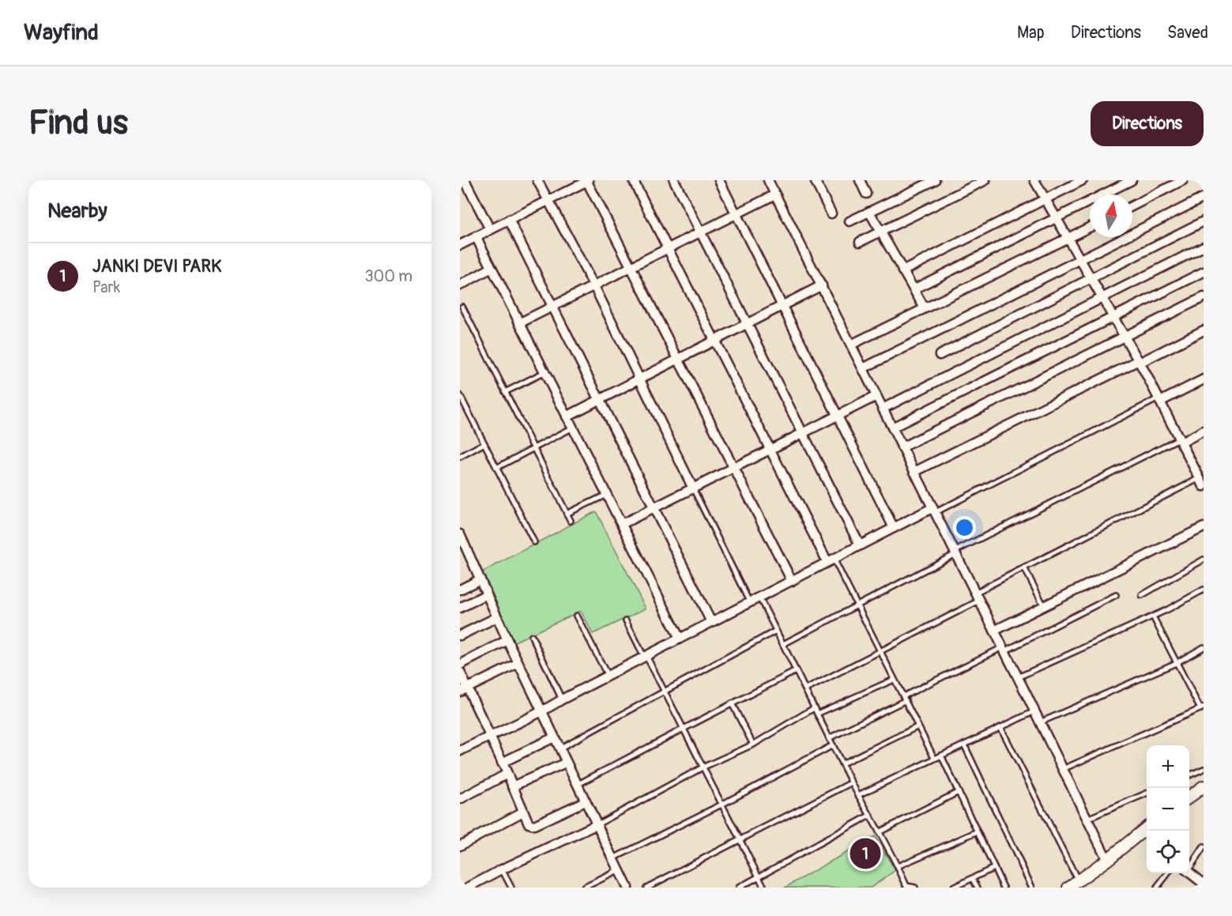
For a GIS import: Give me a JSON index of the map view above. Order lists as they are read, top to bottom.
{
  "north": "top",
  "page": {
    "header": "Wayfind",
    "nav": ["Map", "Directions", "Saved"],
    "buttons": "Directions",
    "title": "Find us",
    "heading": "Nearby",
    "list": [
      {
        "mark": "1",
        "name": "JANKI DEVI PARK",
        "note": "Park",
        "value": "300 m"
      }
    ],
    "map_buttons": ["+", "−"],
    "pins": "1"
  }
}
